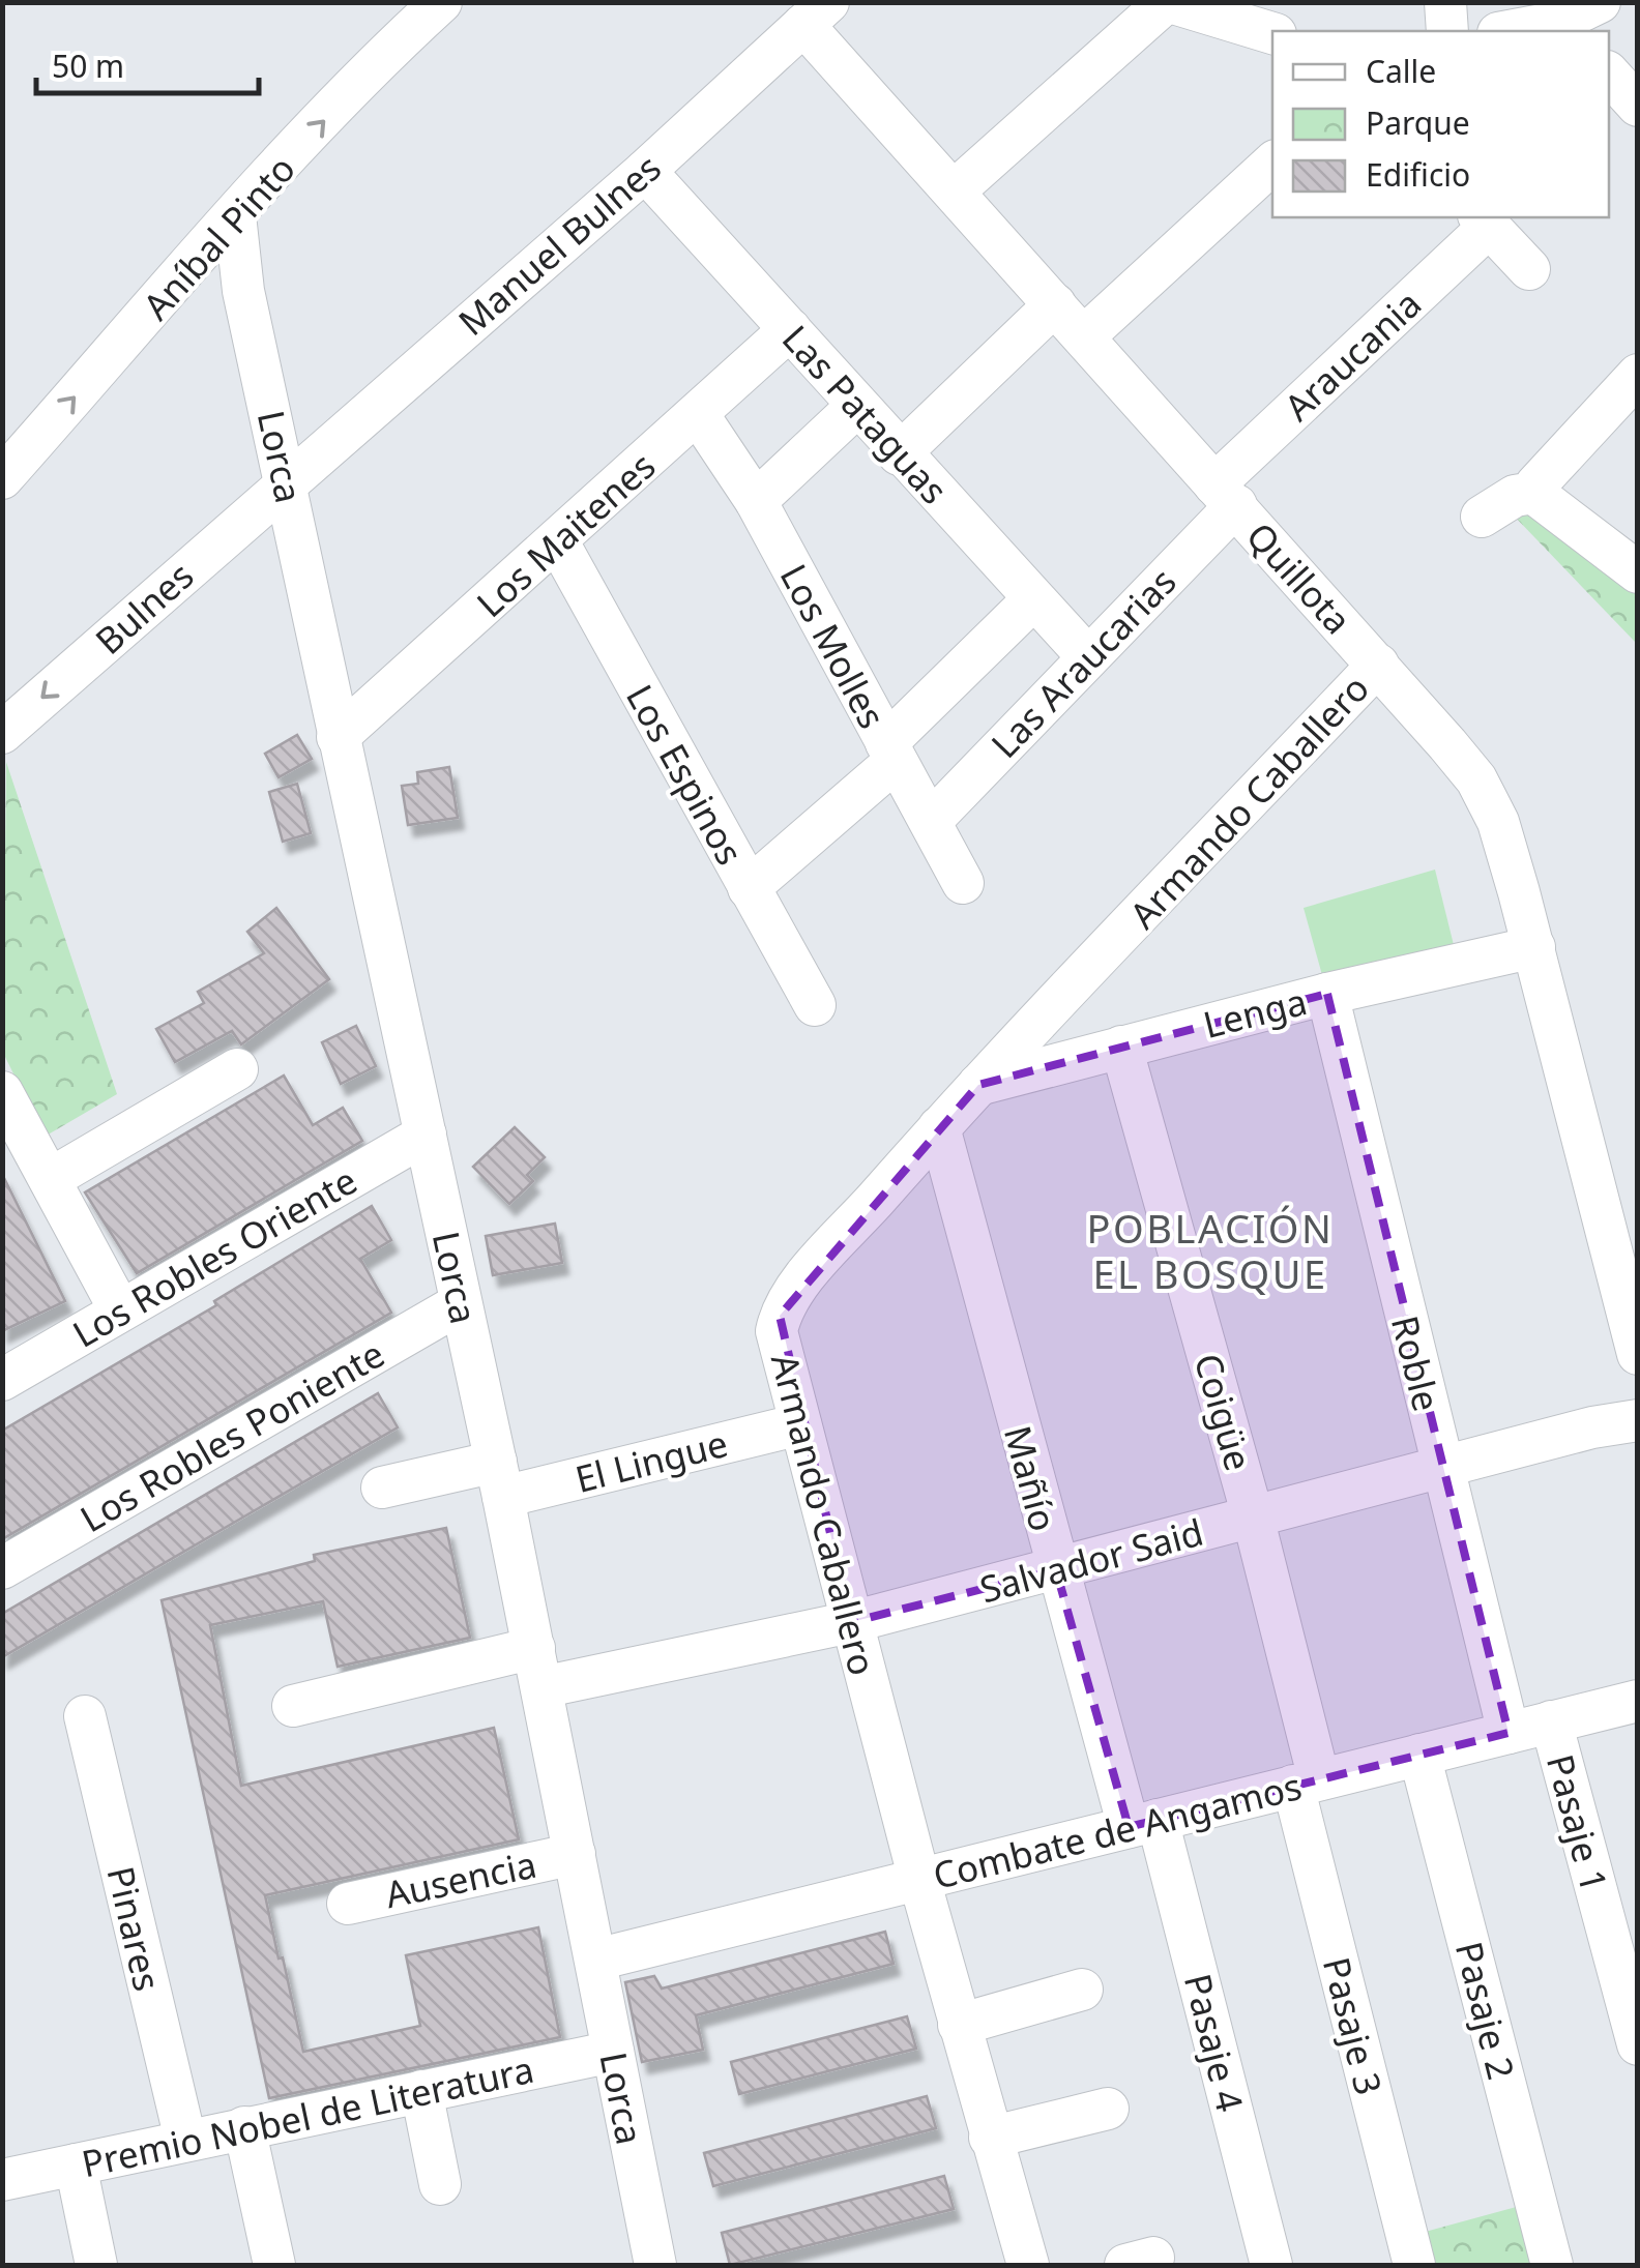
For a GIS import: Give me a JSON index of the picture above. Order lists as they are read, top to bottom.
{
  "streets": {
    "street": [
      "Aníbal Pinto",
      "Manuel Bulnes",
      "Araucania",
      "Las Pataguas",
      "Lorca",
      "Los Maitenes",
      "Quillota",
      "Bulnes",
      "Los Molles",
      "Las Araucarias",
      "Los Espinos",
      "Armando Caballero",
      "Lenga",
      "Los Robles Oriente",
      "Roble",
      "Coigüe",
      "Los Robles Poniente",
      "El Lingue",
      "Mañío",
      "Salvador Said",
      "Pasaje 1",
      "Combate de Angamos",
      "Ausencia",
      "Pinares",
      "Pasaje 2",
      "Pasaje 3",
      "Pasaje 4",
      "Premio Nobel de Literatura"
    ]
  },
  "crossings": [
    ["Aníbal Pinto", "Lorca"],
    ["Manuel Bulnes", "Las Pataguas"],
    ["Manuel Bulnes", "Lorca"],
    ["Manuel Bulnes", "Quillota"],
    ["Manuel Bulnes", "Bulnes"],
    ["Araucania", "Quillota"],
    ["Araucania", "Las Araucarias"],
    ["Las Pataguas", "Los Maitenes"],
    ["Las Pataguas", "Las Araucarias"],
    ["Lorca", "Los Maitenes"],
    ["Lorca", "Bulnes"],
    ["Lorca", "Los Robles Oriente"],
    ["Lorca", "Los Robles Poniente"],
    ["Lorca", "El Lingue"],
    ["Lorca", "Salvador Said"],
    ["Lorca", "Combate de Angamos"],
    ["Lorca", "Ausencia"],
    ["Lorca", "Premio Nobel de Literatura"],
    ["Los Maitenes", "Los Molles"],
    ["Los Maitenes", "Los Espinos"],
    ["Quillota", "Las Araucarias"],
    ["Quillota", "Armando Caballero"],
    ["Quillota", "Lenga"],
    ["Los Molles", "Las Araucarias"],
    ["Armando Caballero", "Lenga"],
    ["Armando Caballero", "El Lingue"],
    ["Armando Caballero", "Mañío"],
    ["Armando Caballero", "Salvador Said"],
    ["Armando Caballero", "Combate de Angamos"],
    ["Lenga", "Roble"],
    ["Lenga", "Coigüe"],
    ["Roble", "Salvador Said"],
    ["Roble", "Combate de Angamos"],
    ["Coigüe", "Salvador Said"],
    ["Coigüe", "Combate de Angamos"],
    ["Coigüe", "Pasaje 3"],
    ["Mañío", "Salvador Said"],
    ["Mañío", "Combate de Angamos"],
    ["Mañío", "Pasaje 4"],
    ["Pasaje 1", "Combate de Angamos"],
    ["Combate de Angamos", "Pasaje 2"],
    ["Combate de Angamos", "Pasaje 3"],
    ["Combate de Angamos", "Pasaje 4"],
    ["Pinares", "Premio Nobel de Literatura"]
  ],
  "one_way": ["Aníbal Pinto", "Bulnes"],
  "districts": ["POBLACIÓN EL BOSQUE"],
  "legend": ["Calle", "Parque", "Edificio"],
  "scale_bar": "50 m"
}
